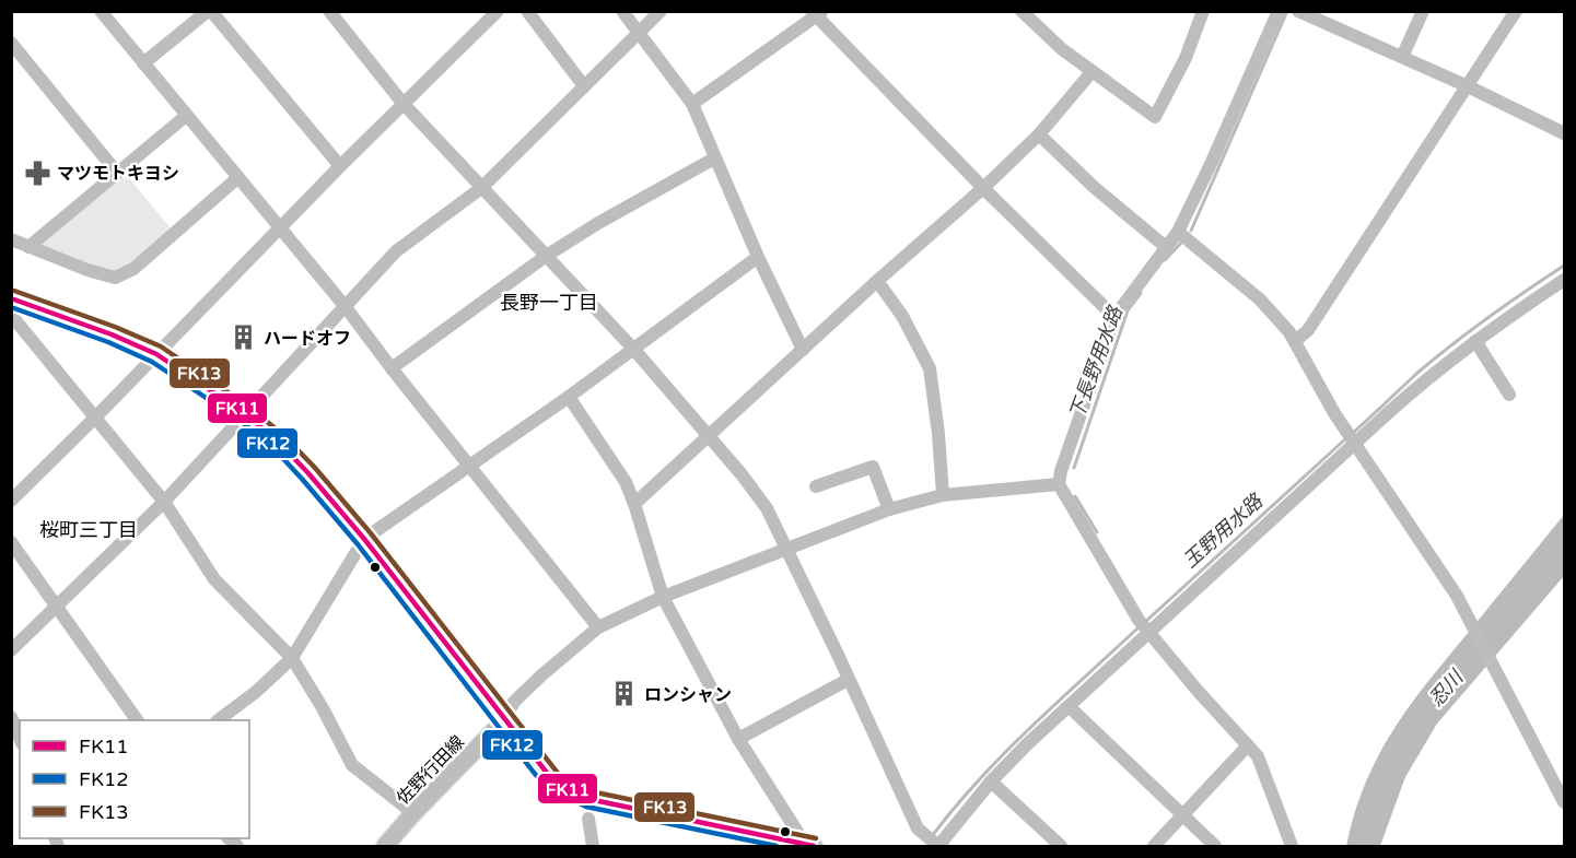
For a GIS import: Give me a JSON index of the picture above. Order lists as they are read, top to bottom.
{
  "streets": {
    "main road": ["佐野行田線"]
  },
  "districts": ["長野一丁目", "桜町三丁目"],
  "water": ["下長野用水路", "玉野用水路", "忍川"],
  "places": {
    "pharmacy": ["マツモトキヨシ"],
    "building": ["ハードオフ", "ロンシャン"]
  },
  "lines": ["transit line FK13", "transit line FK11", "transit line FK12"],
  "legend": ["FK11", "FK12", "FK13"]
}
